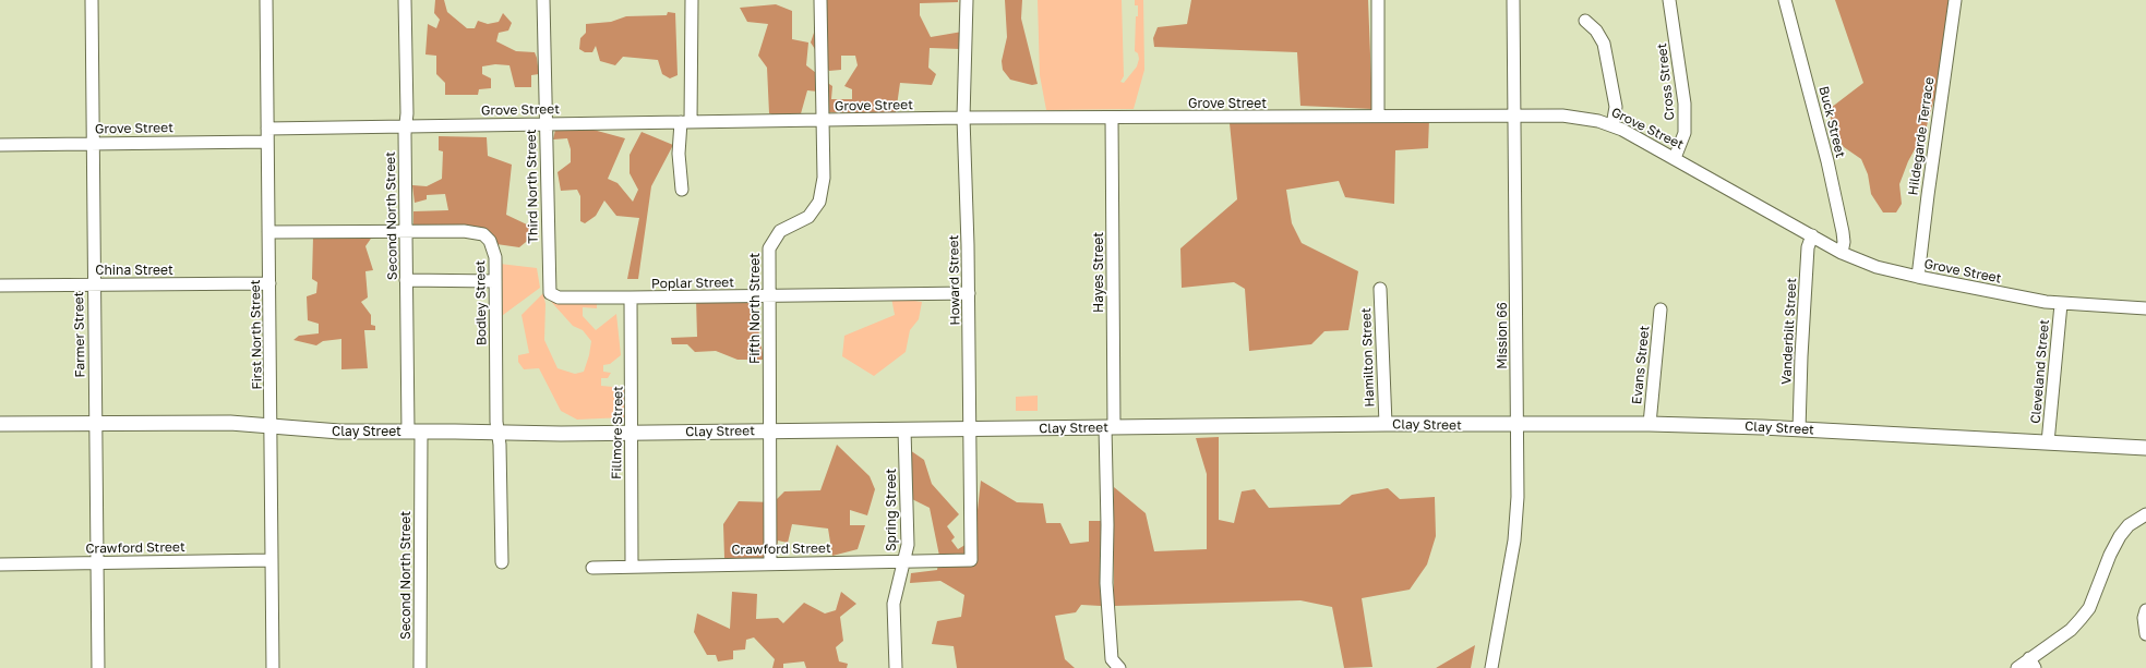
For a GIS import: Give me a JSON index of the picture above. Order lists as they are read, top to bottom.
{
  "streets": {
    "main road": ["Clay Street"],
    "street": [
      "Cross Street",
      "Grove Street",
      "Buck Street",
      "Hildegarde Terrace",
      "Third North Street",
      "Second North Street",
      "China Street",
      "Hayes Street",
      "Howard Street",
      "Poplar Street",
      "Bodley Street",
      "Fifth North Street",
      "Vanderbilt Street",
      "Farmer Street",
      "First North Street",
      "Mission 66",
      "Hamilton Street",
      "Evans Street",
      "Cleveland Street",
      "Fillmore Street",
      "Spring Street",
      "Crawford Street"
    ]
  },
  "crossings": [
    ["Cross Street", "Grove Street"],
    ["Grove Street", "Buck Street"],
    ["Grove Street", "Hildegarde Terrace"],
    ["Grove Street", "Third North Street"],
    ["Grove Street", "Second North Street"],
    ["Grove Street", "Hayes Street"],
    ["Grove Street", "Howard Street"],
    ["Grove Street", "Fifth North Street"],
    ["Grove Street", "Vanderbilt Street"],
    ["Grove Street", "Farmer Street"],
    ["Grove Street", "First North Street"],
    ["Grove Street", "Mission 66"],
    ["Grove Street", "Cleveland Street"],
    ["Third North Street", "Poplar Street"],
    ["Second North Street", "Bodley Street"],
    ["Second North Street", "Clay Street"],
    ["China Street", "Farmer Street"],
    ["China Street", "First North Street"],
    ["Hayes Street", "Clay Street"],
    ["Howard Street", "Poplar Street"],
    ["Howard Street", "Clay Street"],
    ["Howard Street", "Crawford Street"],
    ["Poplar Street", "Fifth North Street"],
    ["Poplar Street", "Fillmore Street"],
    ["Bodley Street", "First North Street"],
    ["Bodley Street", "Clay Street"],
    ["Fifth North Street", "Clay Street"],
    ["Fifth North Street", "Crawford Street"],
    ["Vanderbilt Street", "Clay Street"],
    ["Farmer Street", "Clay Street"],
    ["Farmer Street", "Crawford Street"],
    ["First North Street", "Clay Street"],
    ["First North Street", "Crawford Street"],
    ["Mission 66", "Clay Street"],
    ["Hamilton Street", "Clay Street"],
    ["Evans Street", "Clay Street"],
    ["Cleveland Street", "Clay Street"],
    ["Clay Street", "Fillmore Street"],
    ["Clay Street", "Spring Street"],
    ["Fillmore Street", "Crawford Street"],
    ["Spring Street", "Crawford Street"]
  ]
}
